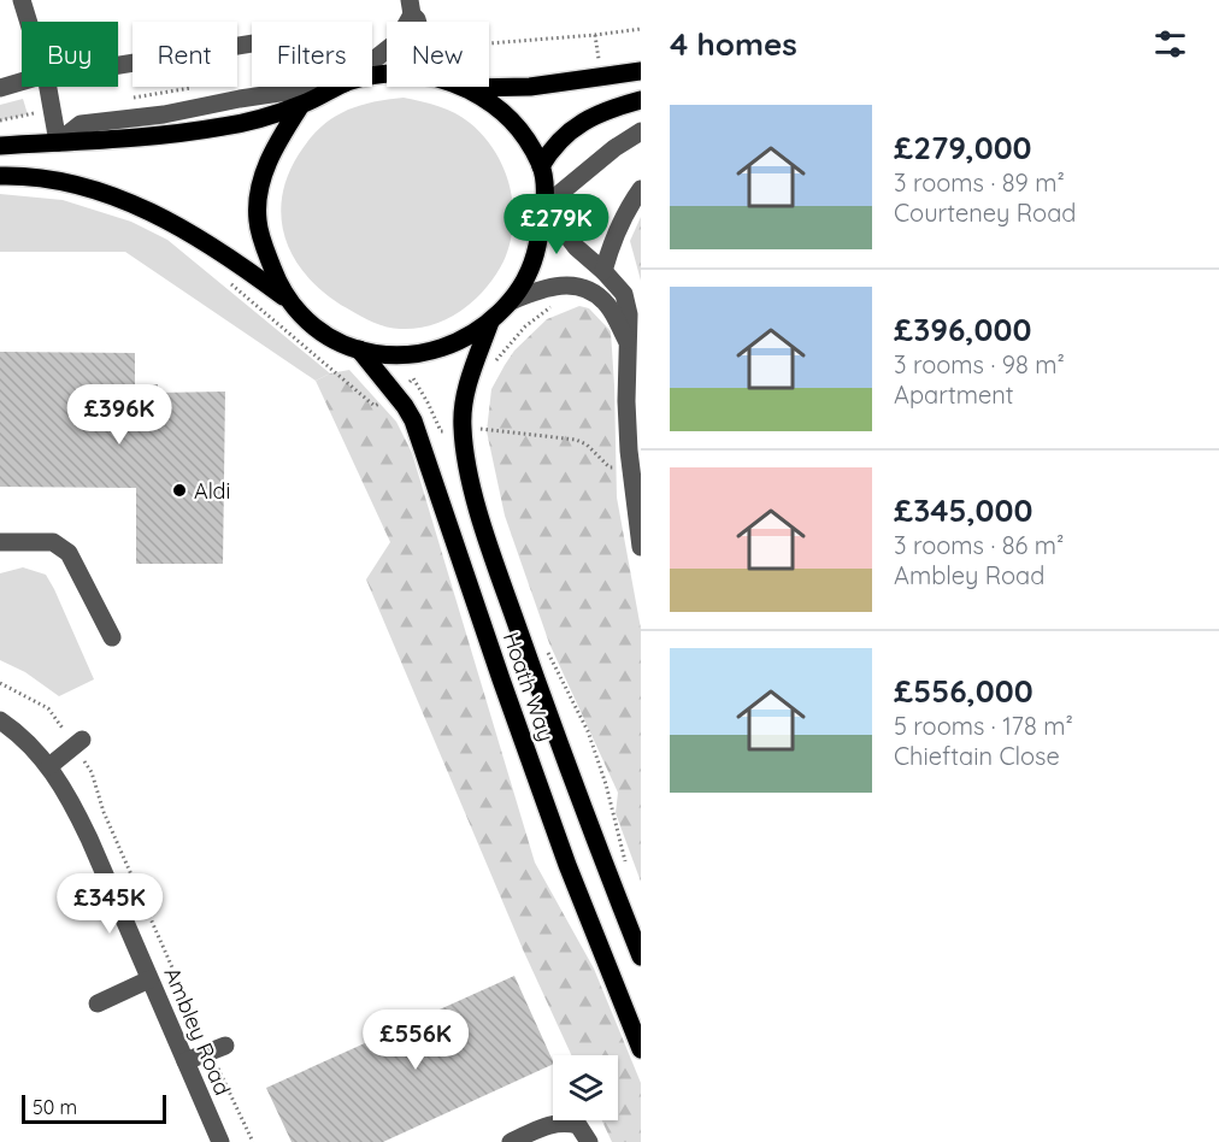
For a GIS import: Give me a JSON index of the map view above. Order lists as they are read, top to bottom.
{
  "streets": {
    "main road": ["Hoath Way"],
    "street": ["Ambley Road"]
  },
  "places": ["Aldi"],
  "scale_bar": "50 m",
  "page": {
    "heading": "4 homes",
    "chip": [
      "Buy",
      "Rent",
      "Filters",
      "New"
    ],
    "list": [
      {
        "name": "£279,000",
        "note": "3 rooms · 89 m² · Courteney Road"
      },
      {
        "name": "£396,000",
        "note": "3 rooms · 98 m² · Apartment"
      },
      {
        "name": "£345,000",
        "note": "3 rooms · 86 m² · Ambley Road"
      },
      {
        "name": "£556,000",
        "note": "5 rooms · 178 m² · Chieftain Close"
      }
    ],
    "price": [
      "£279K",
      "£396K",
      "£345K",
      "£556K"
    ],
    "scale": "50 m"
  }
}
